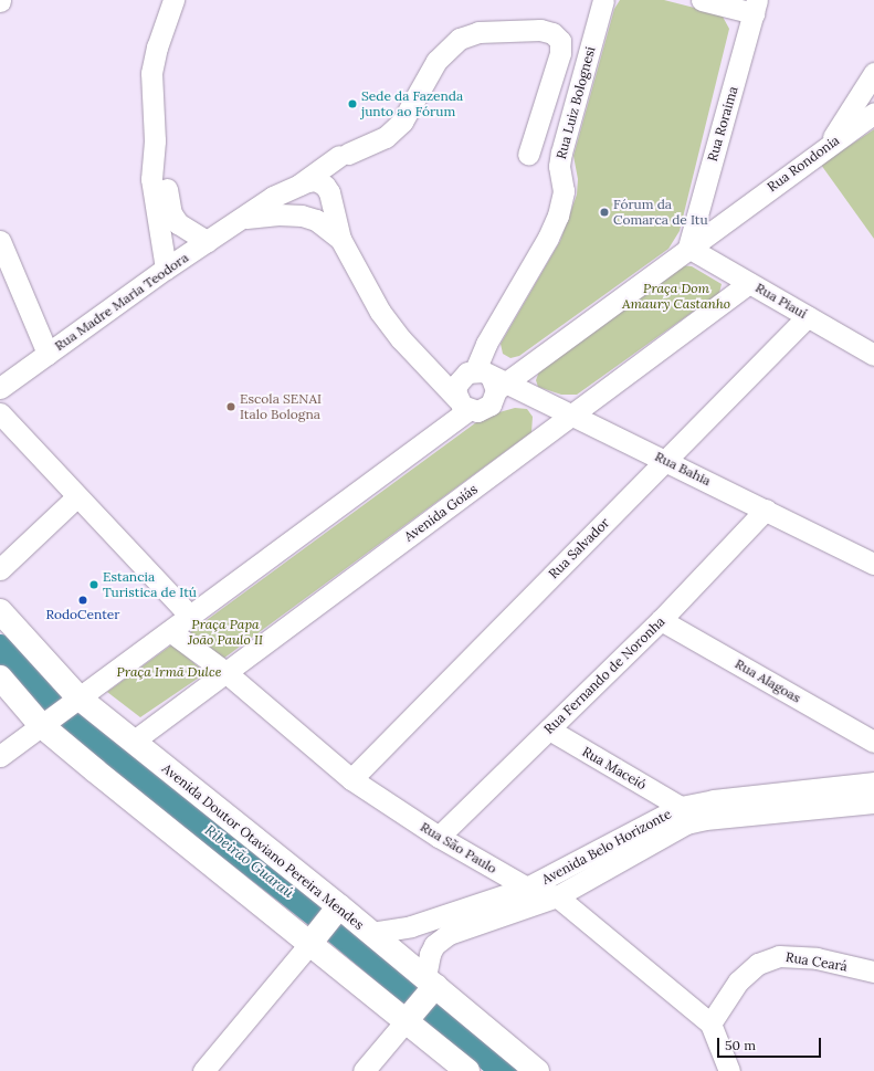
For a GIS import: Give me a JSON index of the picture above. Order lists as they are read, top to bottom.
{
  "streets": {
    "main road": ["Avenida Doutor Otaviano Pereira Mendes"],
    "street": [
      "Rua Luiz Bolognesi",
      "Rua Roraima",
      "Rua Rondonia",
      "Rua Piauí",
      "Rua Madre Maria Teodora",
      "Rua Bahia",
      "Avenida Goiás",
      "Rua Salvador",
      "Rua Fernando de Noronha",
      "Rua Alagoas",
      "Rua Maceió",
      "Avenida Belo Horizonte",
      "Rua São Paulo",
      "Rua Ceará"
    ]
  },
  "crossings": [
    ["Rua Luiz Bolognesi", "Rua Bahia"],
    ["Rua Roraima", "Rua Piauí"],
    ["Rua Piauí", "Avenida Goiás"],
    ["Rua Piauí", "Rua Salvador"],
    ["Rua Bahia", "Avenida Goiás"],
    ["Rua Bahia", "Rua Salvador"],
    ["Rua Bahia", "Rua Fernando de Noronha"],
    ["Avenida Goiás", "Avenida Doutor Otaviano Pereira Mendes"],
    ["Avenida Goiás", "Rua São Paulo"],
    ["Rua Salvador", "Rua São Paulo"],
    ["Rua Fernando de Noronha", "Rua Alagoas"],
    ["Rua Fernando de Noronha", "Rua Maceió"],
    ["Rua Fernando de Noronha", "Rua São Paulo"],
    ["Rua Maceió", "Avenida Belo Horizonte"],
    ["Avenida Doutor Otaviano Pereira Mendes", "Avenida Belo Horizonte"],
    ["Avenida Belo Horizonte", "Rua São Paulo"],
    ["Rua São Paulo", "Rua Ceará"]
  ],
  "water": ["Ribeirão Guaraú"],
  "parks": ["Praça Dom Amaury Castanho", "Praça Papa João Paulo II", "Praça Irmã Dulce"],
  "places": [
    "Sede da Fazenda junto ao Fórum",
    "Fórum da Comarca de Itu",
    "Escola SENAI Italo Bologna",
    "Estancia Turistica de Itú",
    "RodoCenter"
  ],
  "scale_bar": "50 m"
}
